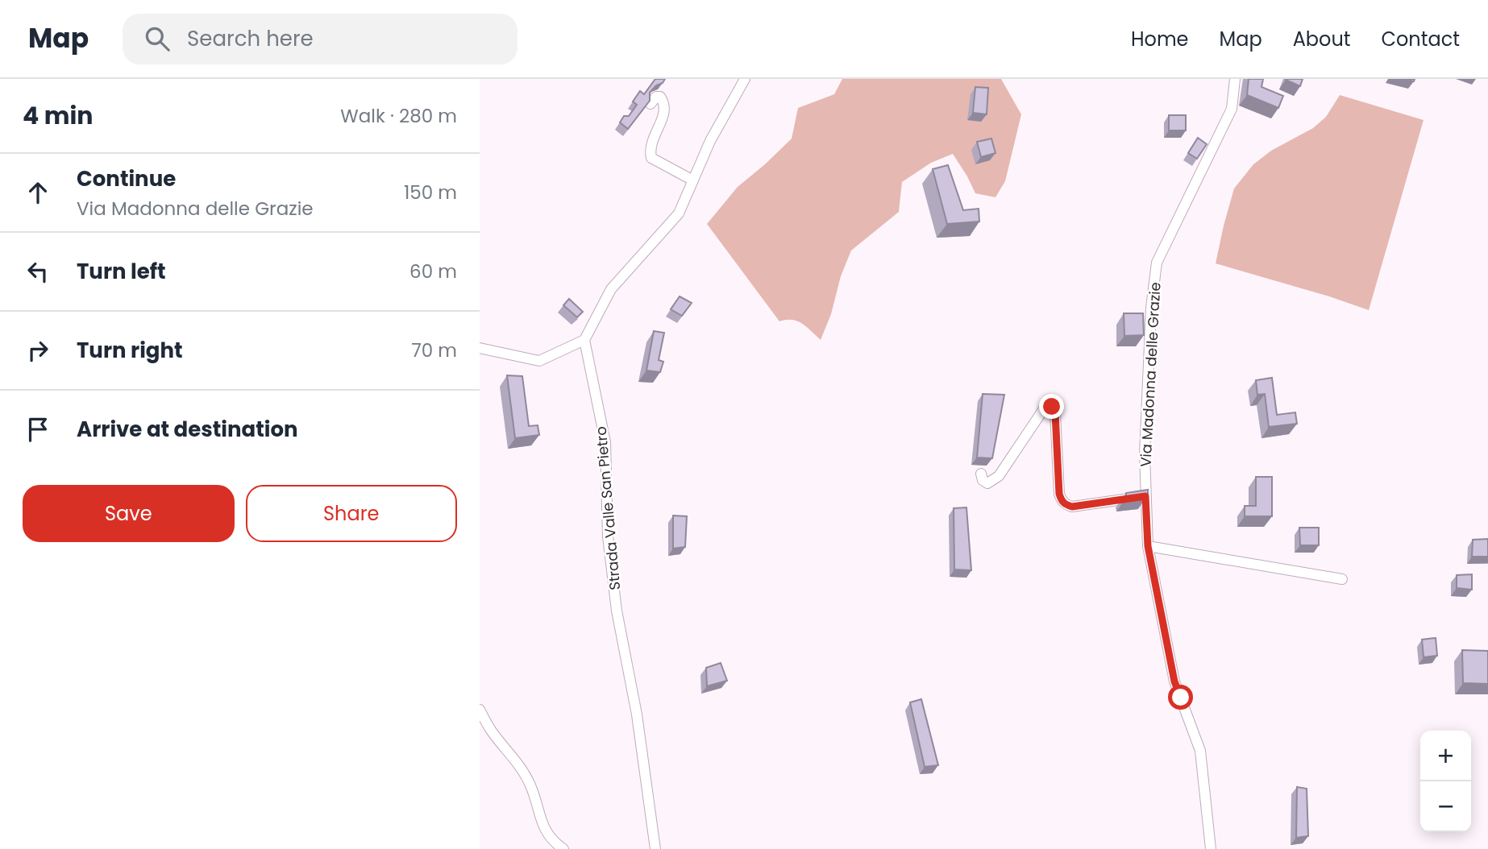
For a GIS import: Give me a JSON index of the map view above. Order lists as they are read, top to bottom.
{
  "streets": {
    "street": ["Via Madonna delle Grazie", "Strada Valle San Pietro"]
  },
  "page": {
    "header": "Map",
    "search": "Search here",
    "nav": [
      "Home",
      "Map",
      "About",
      "Contact"
    ],
    "heading": ["4 min", "Walk · 280 m"],
    "list": [
      ["Continue", "Via Madonna delle Grazie", "150 m"],
      ["Turn left", "60 m"],
      ["Turn right", "70 m"],
      "Arrive at destination"
    ],
    "buttons": ["Save", "Share"],
    "map_buttons": ["+", "−"]
  }
}
